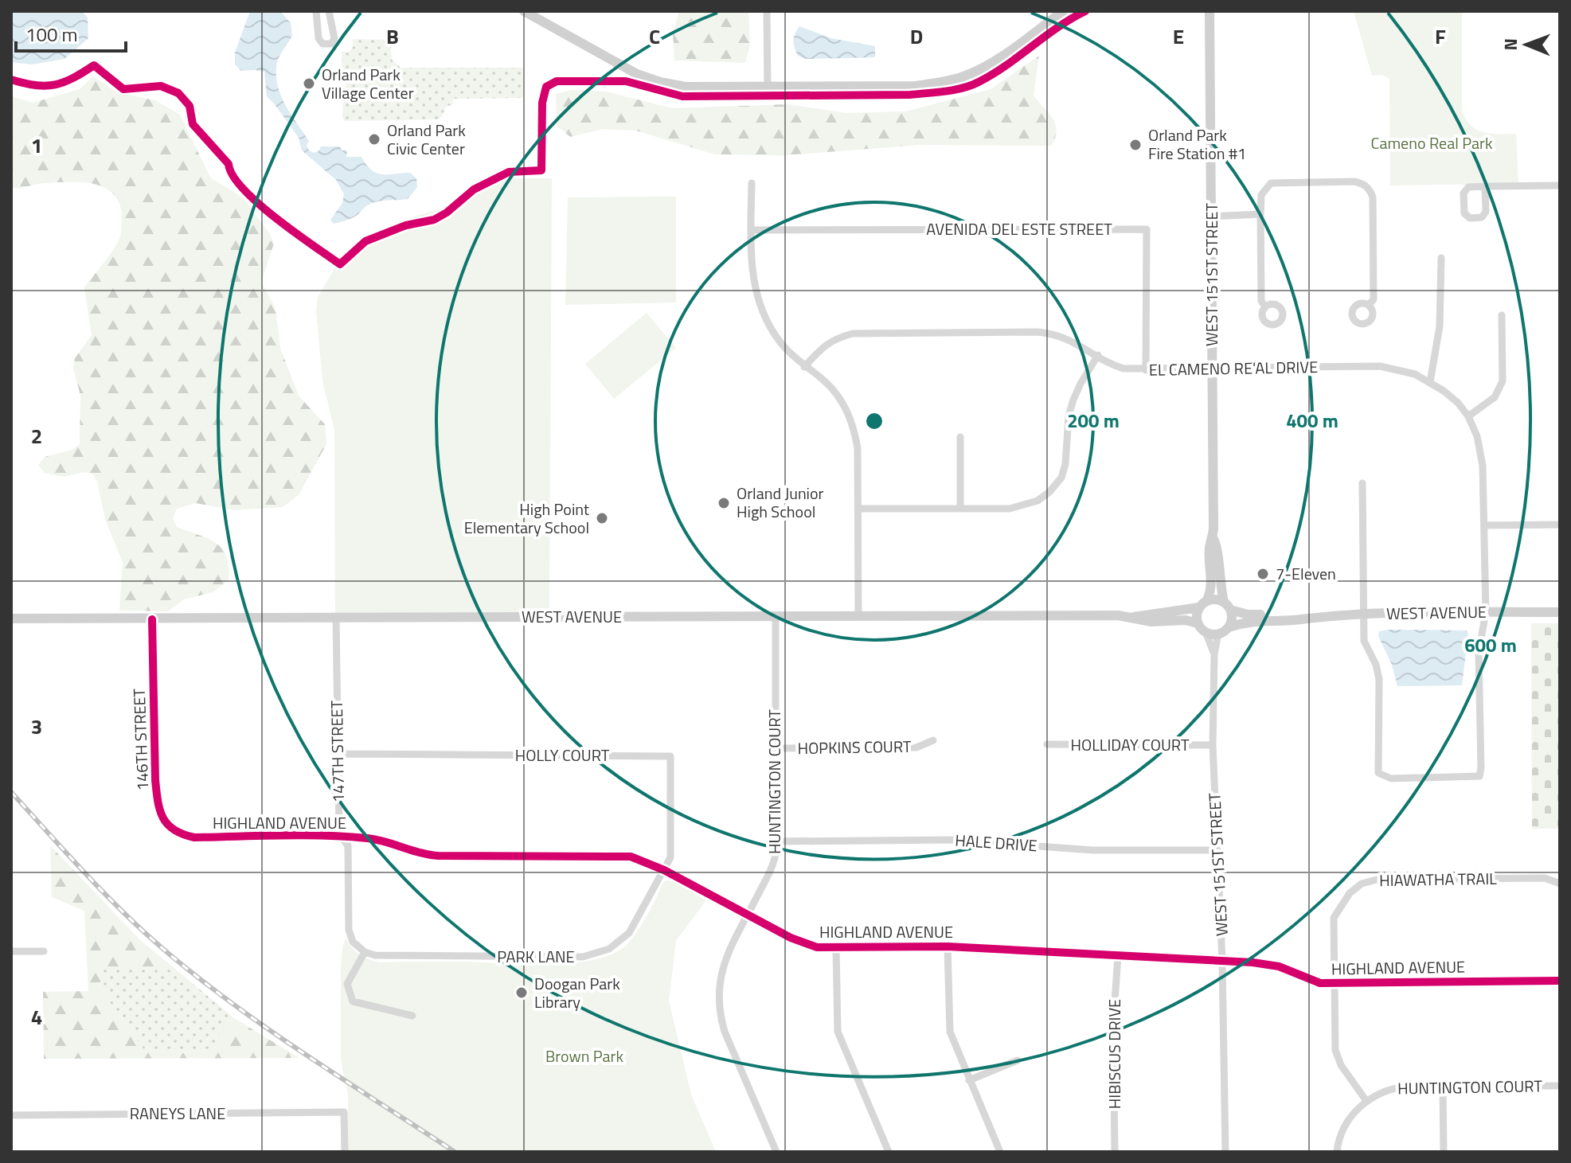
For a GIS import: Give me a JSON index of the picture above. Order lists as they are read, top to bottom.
{
  "streets": {
    "street": [
      "AVENIDA DEL ESTE STREET",
      "WEST 151ST STREET",
      "EL CAMENO RE'AL DRIVE",
      "WEST AVENUE",
      "146TH STREET",
      "HOLLIDAY COURT",
      "HOPKINS COURT",
      "147TH STREET",
      "HOLLY COURT",
      "HUNTINGTON COURT",
      "HIGHLAND AVENUE",
      "HALE DRIVE",
      "HIAWATHA TRAIL",
      "PARK LANE",
      "HIBISCUS DRIVE",
      "RANEYS LANE"
    ]
  },
  "crossings": [
    ["AVENIDA DEL ESTE STREET", "EL CAMENO RE'AL DRIVE"],
    ["WEST 151ST STREET", "EL CAMENO RE'AL DRIVE"],
    ["WEST 151ST STREET", "WEST AVENUE"],
    ["WEST 151ST STREET", "HOLLIDAY COURT"],
    ["WEST 151ST STREET", "HIGHLAND AVENUE"],
    ["WEST 151ST STREET", "HALE DRIVE"],
    ["EL CAMENO RE'AL DRIVE", "WEST AVENUE"],
    ["WEST AVENUE", "146TH STREET"],
    ["WEST AVENUE", "147TH STREET"],
    ["WEST AVENUE", "HUNTINGTON COURT"],
    ["146TH STREET", "HIGHLAND AVENUE"],
    ["HOPKINS COURT", "HUNTINGTON COURT"],
    ["147TH STREET", "HOLLY COURT"],
    ["147TH STREET", "HIGHLAND AVENUE"],
    ["147TH STREET", "PARK LANE"],
    ["HOLLY COURT", "HIGHLAND AVENUE"],
    ["HOLLY COURT", "PARK LANE"],
    ["HUNTINGTON COURT", "HIGHLAND AVENUE"],
    ["HUNTINGTON COURT", "HALE DRIVE"],
    ["HUNTINGTON COURT", "HIAWATHA TRAIL"],
    ["HIGHLAND AVENUE", "HIAWATHA TRAIL"],
    ["HIGHLAND AVENUE", "PARK LANE"],
    ["HIGHLAND AVENUE", "HIBISCUS DRIVE"]
  ],
  "parks": ["Cameno Real Park", "Brown Park"],
  "places": [
    "Orland Park Village Center",
    "Orland Park Civic Center",
    "Orland Park Fire Station #1",
    "Orland Junior High School",
    "High Point Elementary School",
    "7-Eleven",
    "Doogan Park Library"
  ],
  "scale_bar": "100 m",
  "north": "left",
  "grid": {
    "columns": [
      "B",
      "C",
      "D",
      "E",
      "F"
    ],
    "rows": [
      "1",
      "2",
      "3",
      "4"
    ]
  },
  "rings": ["200 m", "400 m", "600 m"]
}
